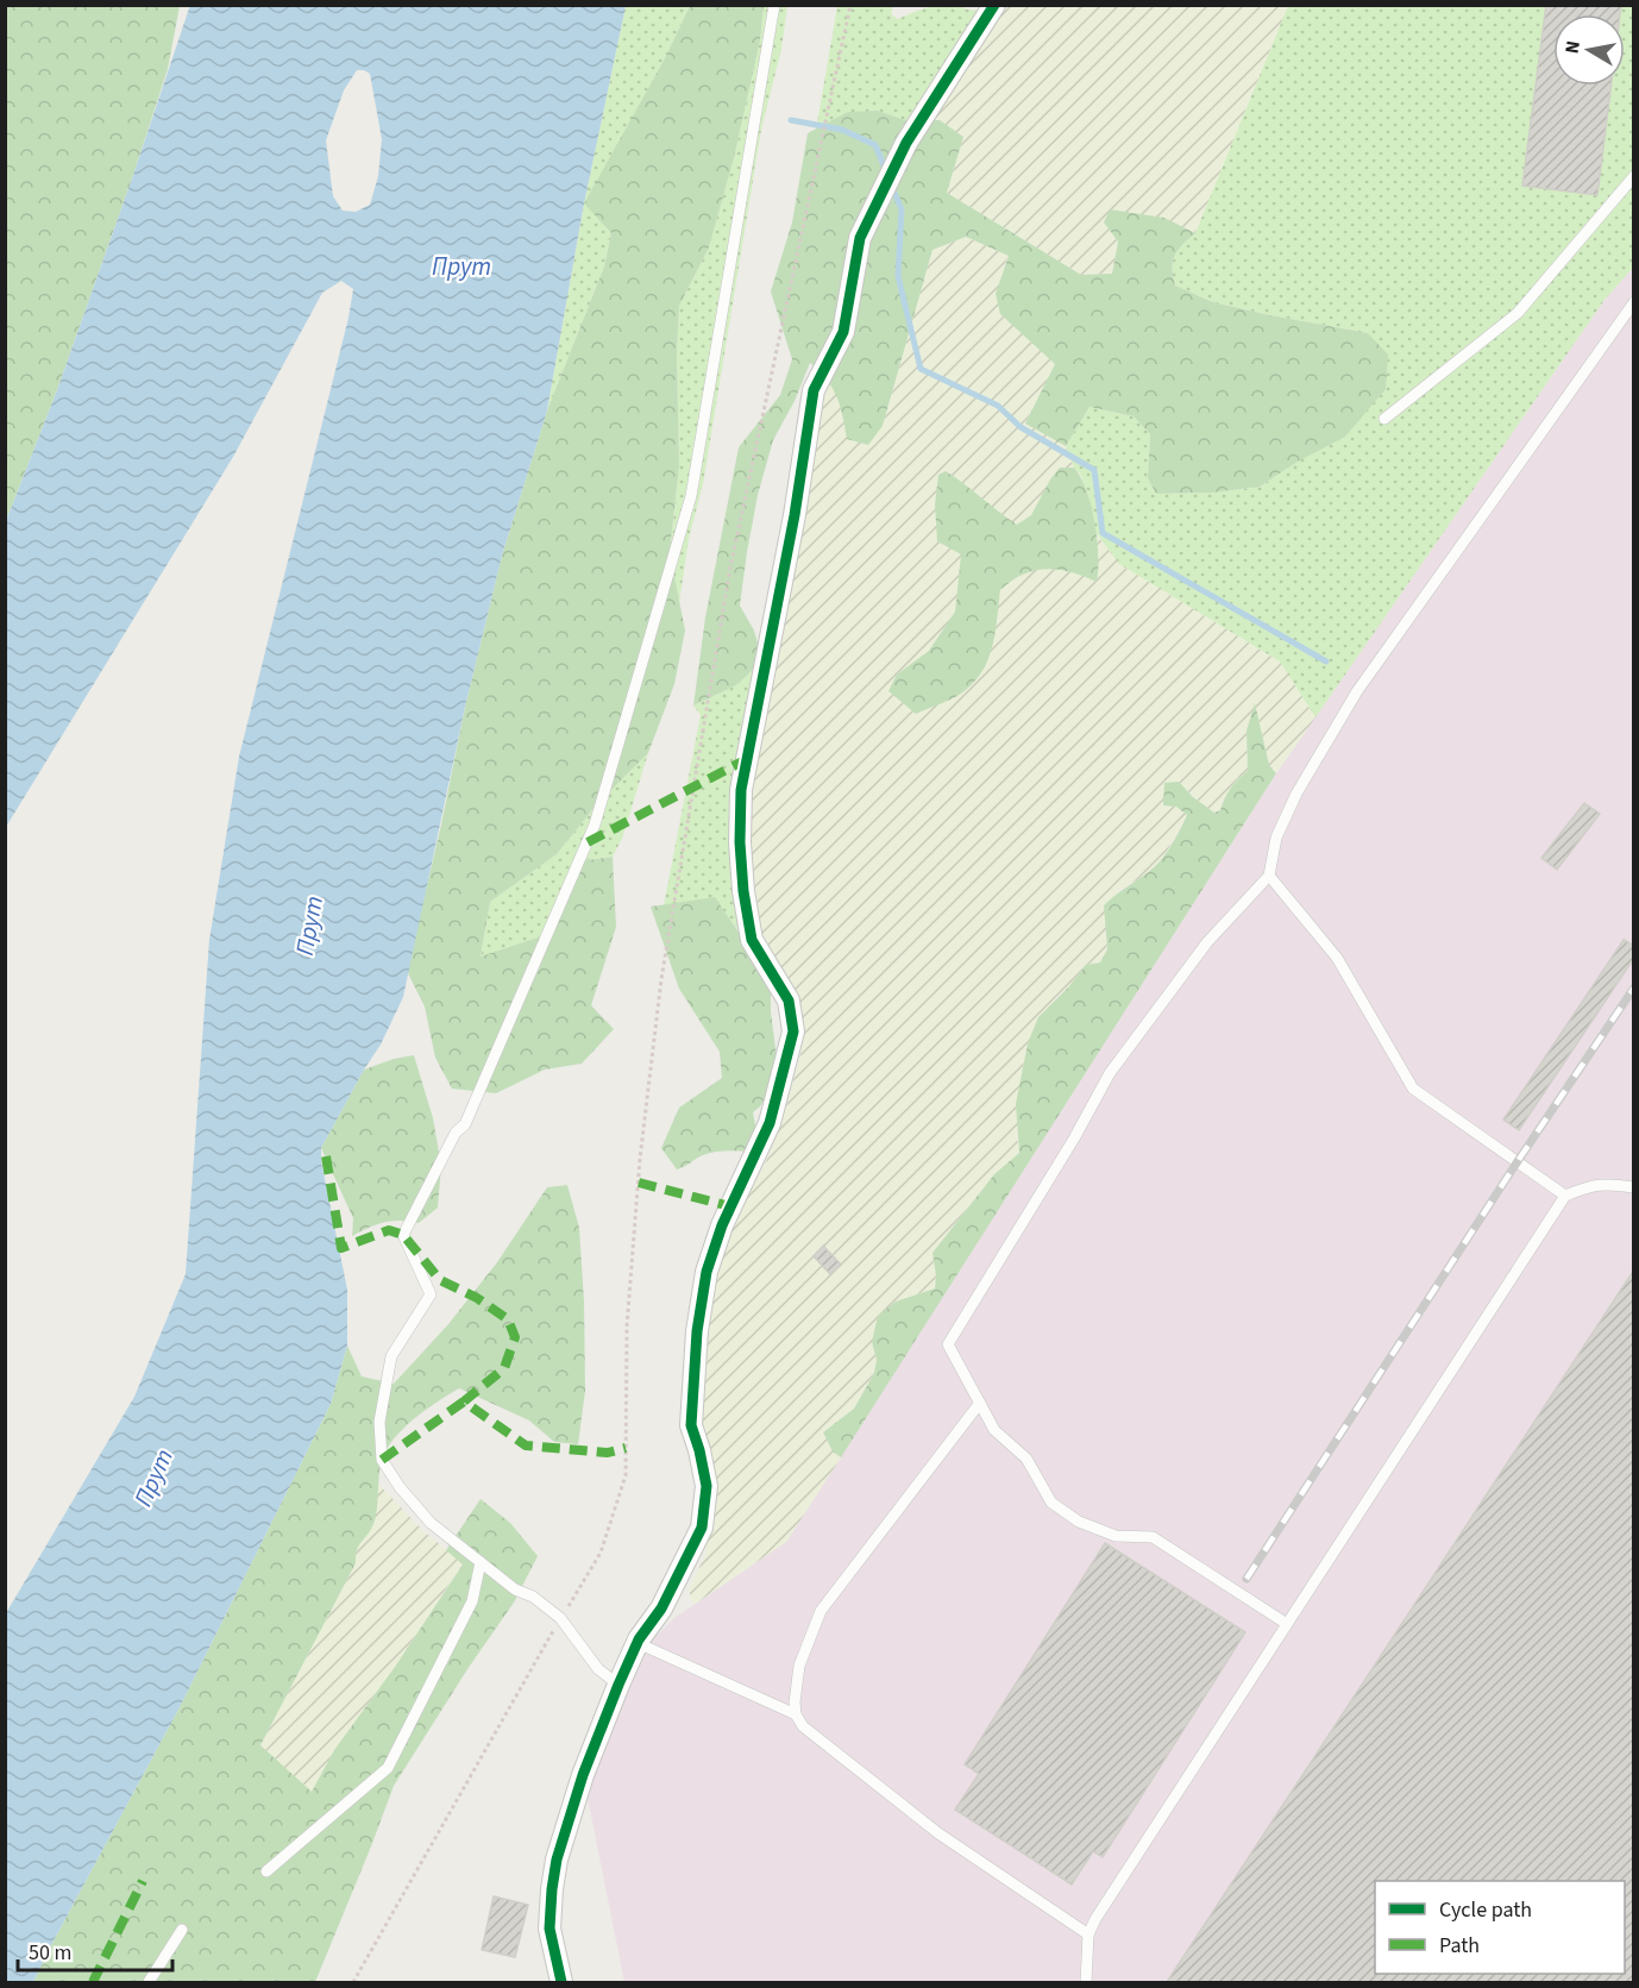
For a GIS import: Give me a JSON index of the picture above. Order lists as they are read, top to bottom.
{
  "water": ["Прут"],
  "legend": ["Cycle path", "Path"],
  "scale_bar": "50 m",
  "north": "left"
}
